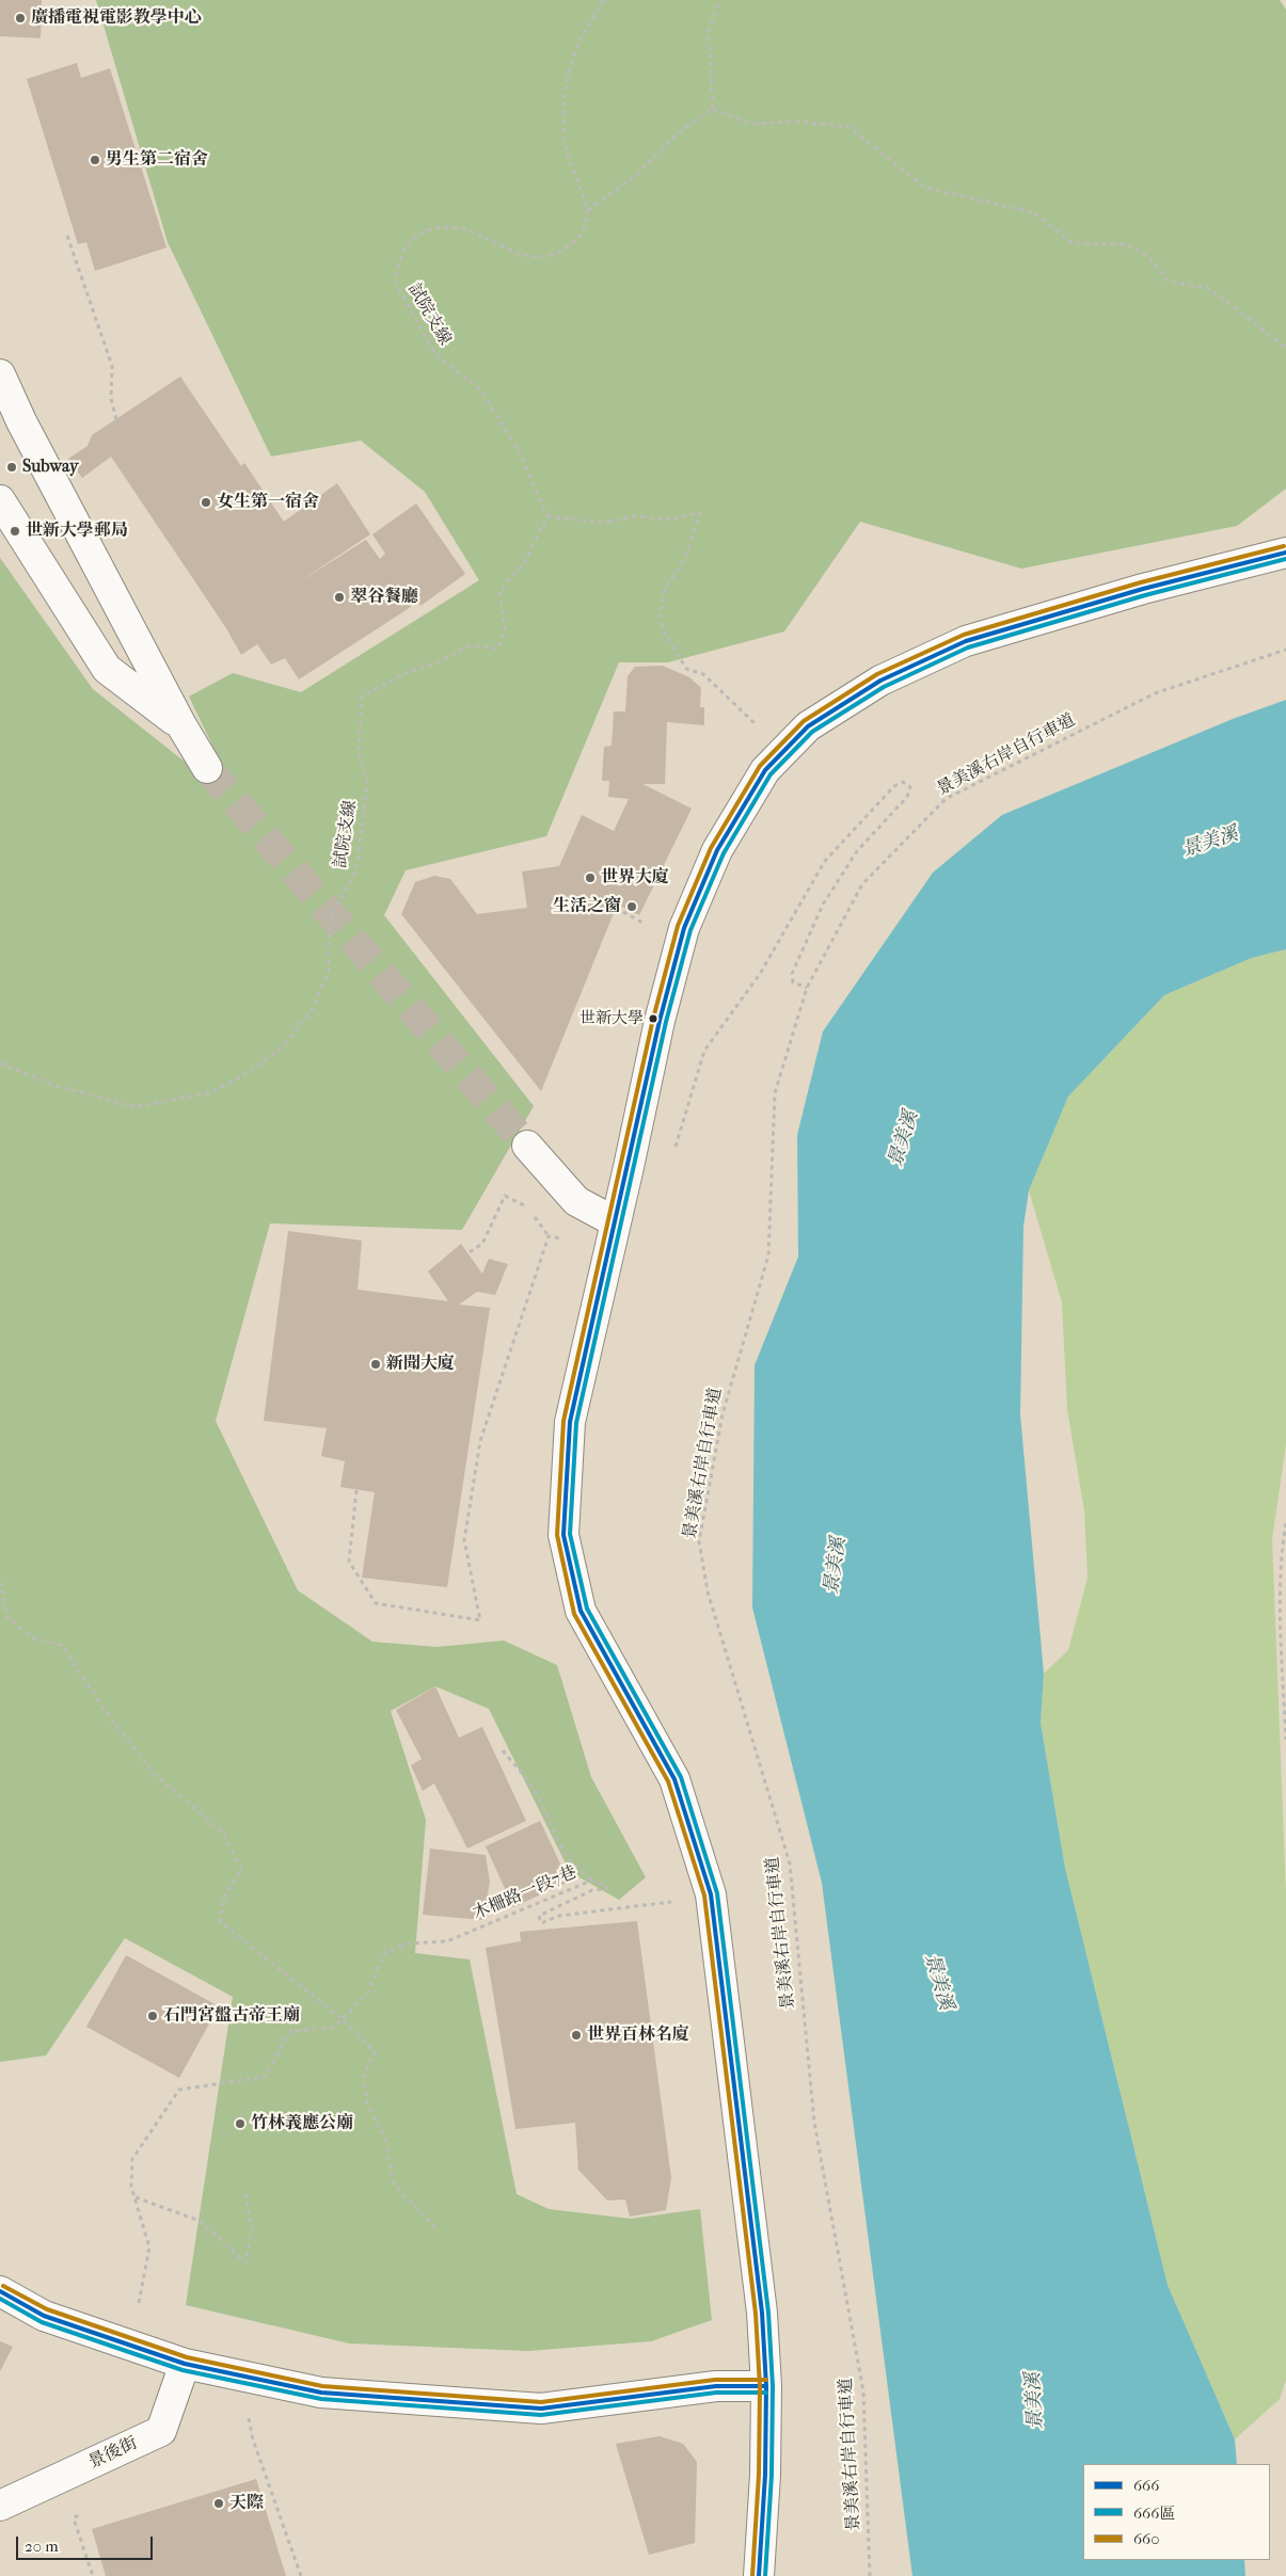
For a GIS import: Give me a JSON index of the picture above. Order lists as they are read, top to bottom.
{
  "streets": {
    "street": ["景後街"],
    "path": ["試院支線", "景美溪右岸自行車道", "木柵路一段7巷"]
  },
  "water": ["景美溪"],
  "places": [
    "廣播電視電影教學中心",
    "男生第二宿舍",
    "Subway",
    "女生第一宿舍",
    "世新大學郵局",
    "翠谷餐廳",
    "世界大廈",
    "生活之窗",
    "世新大學",
    "新聞大廈",
    "石門宮盤古帝王廟",
    "世界百林名廈",
    "竹林義應公廟",
    "天際"
  ],
  "lines": ["transit line 660", "transit line 666", "transit line 666區"],
  "legend": ["666", "666區", "660"],
  "scale_bar": "20 m"
}
